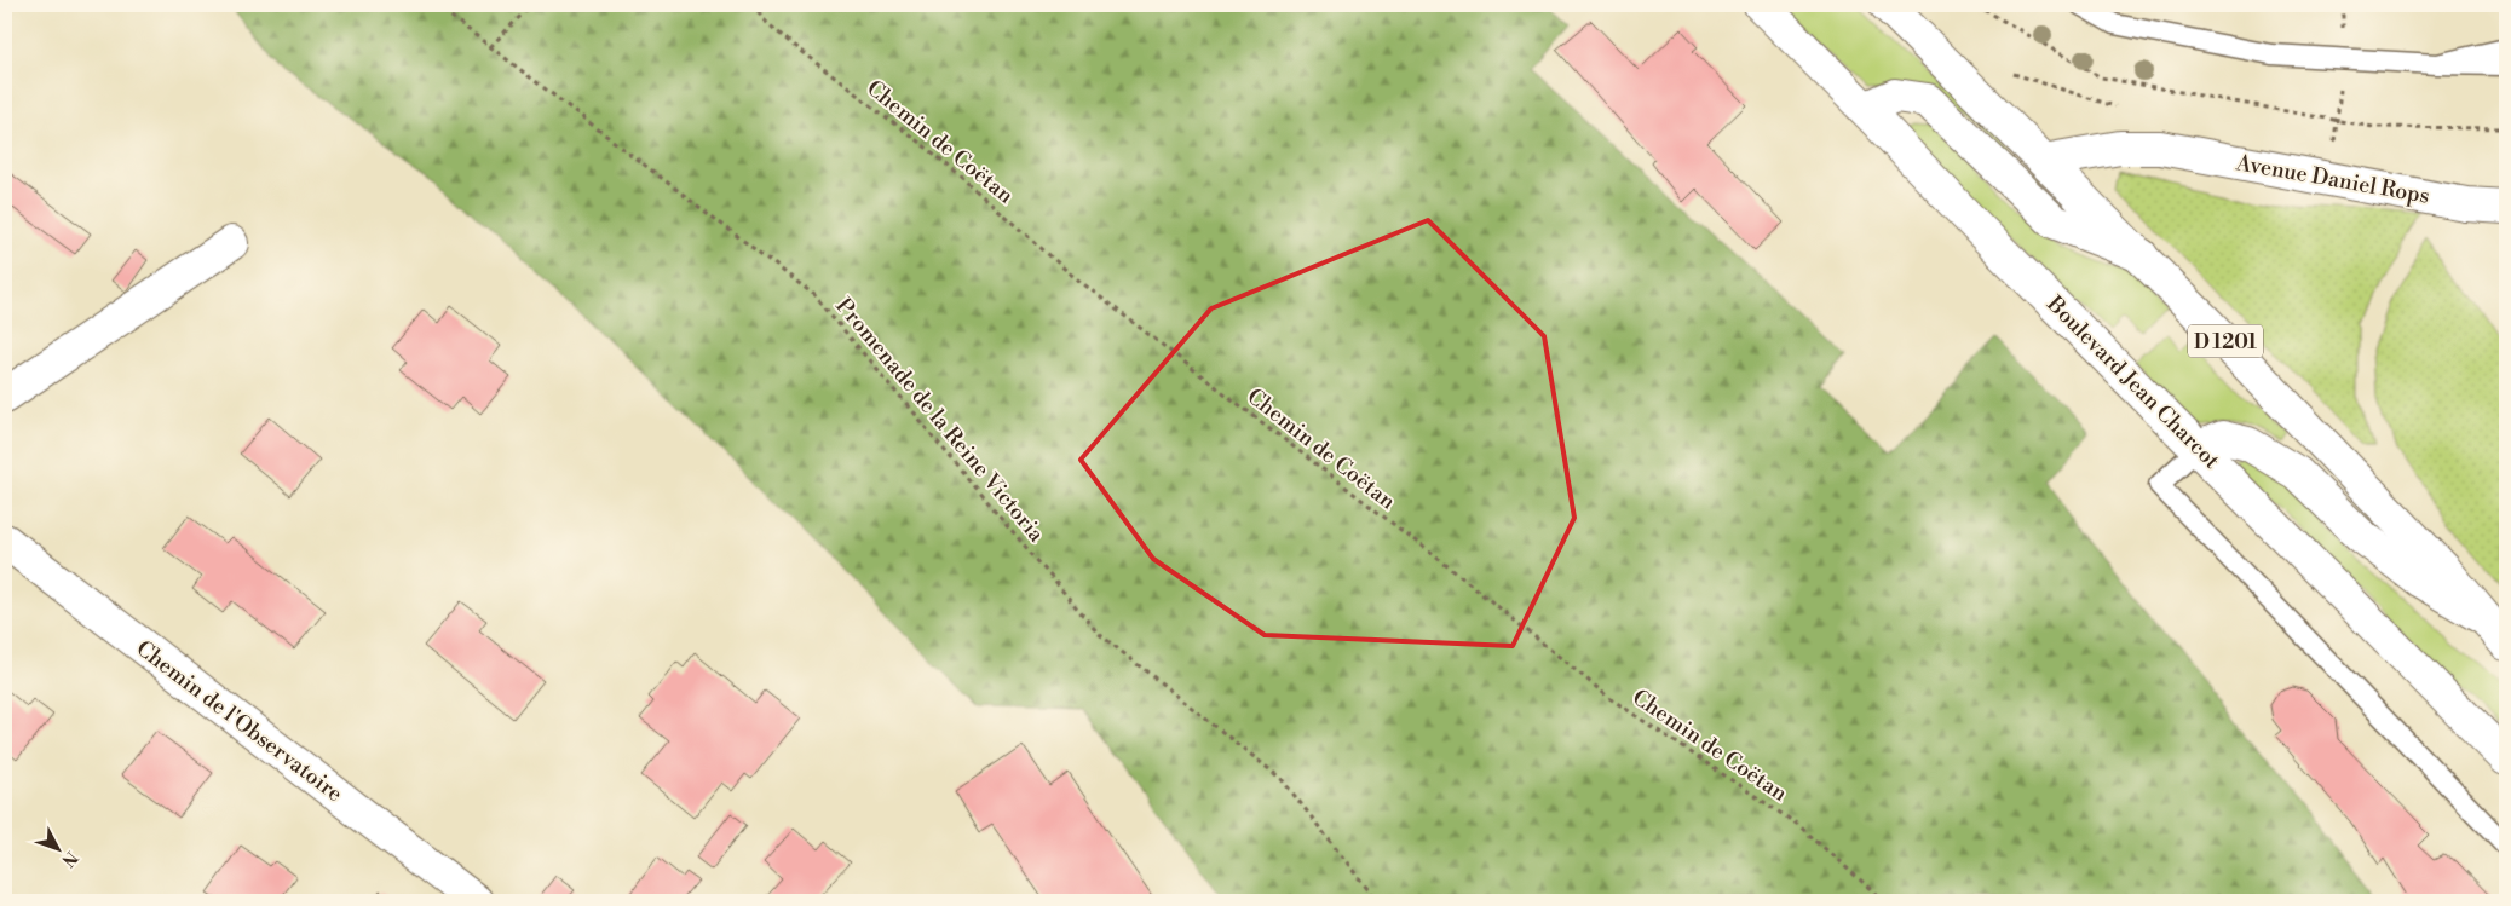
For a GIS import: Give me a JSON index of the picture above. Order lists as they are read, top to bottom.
{
  "streets": {
    "street": [
      "Avenue Daniel Rops",
      "D 1201",
      "Boulevard Jean Charcot",
      "Chemin de l'Observatoire"
    ],
    "path": ["Chemin de Coëtan", "Promenade de la Reine Victoria"]
  },
  "crossings": [
    ["Avenue Daniel Rops", "D 1201"]
  ],
  "north": "bottom right"
}
